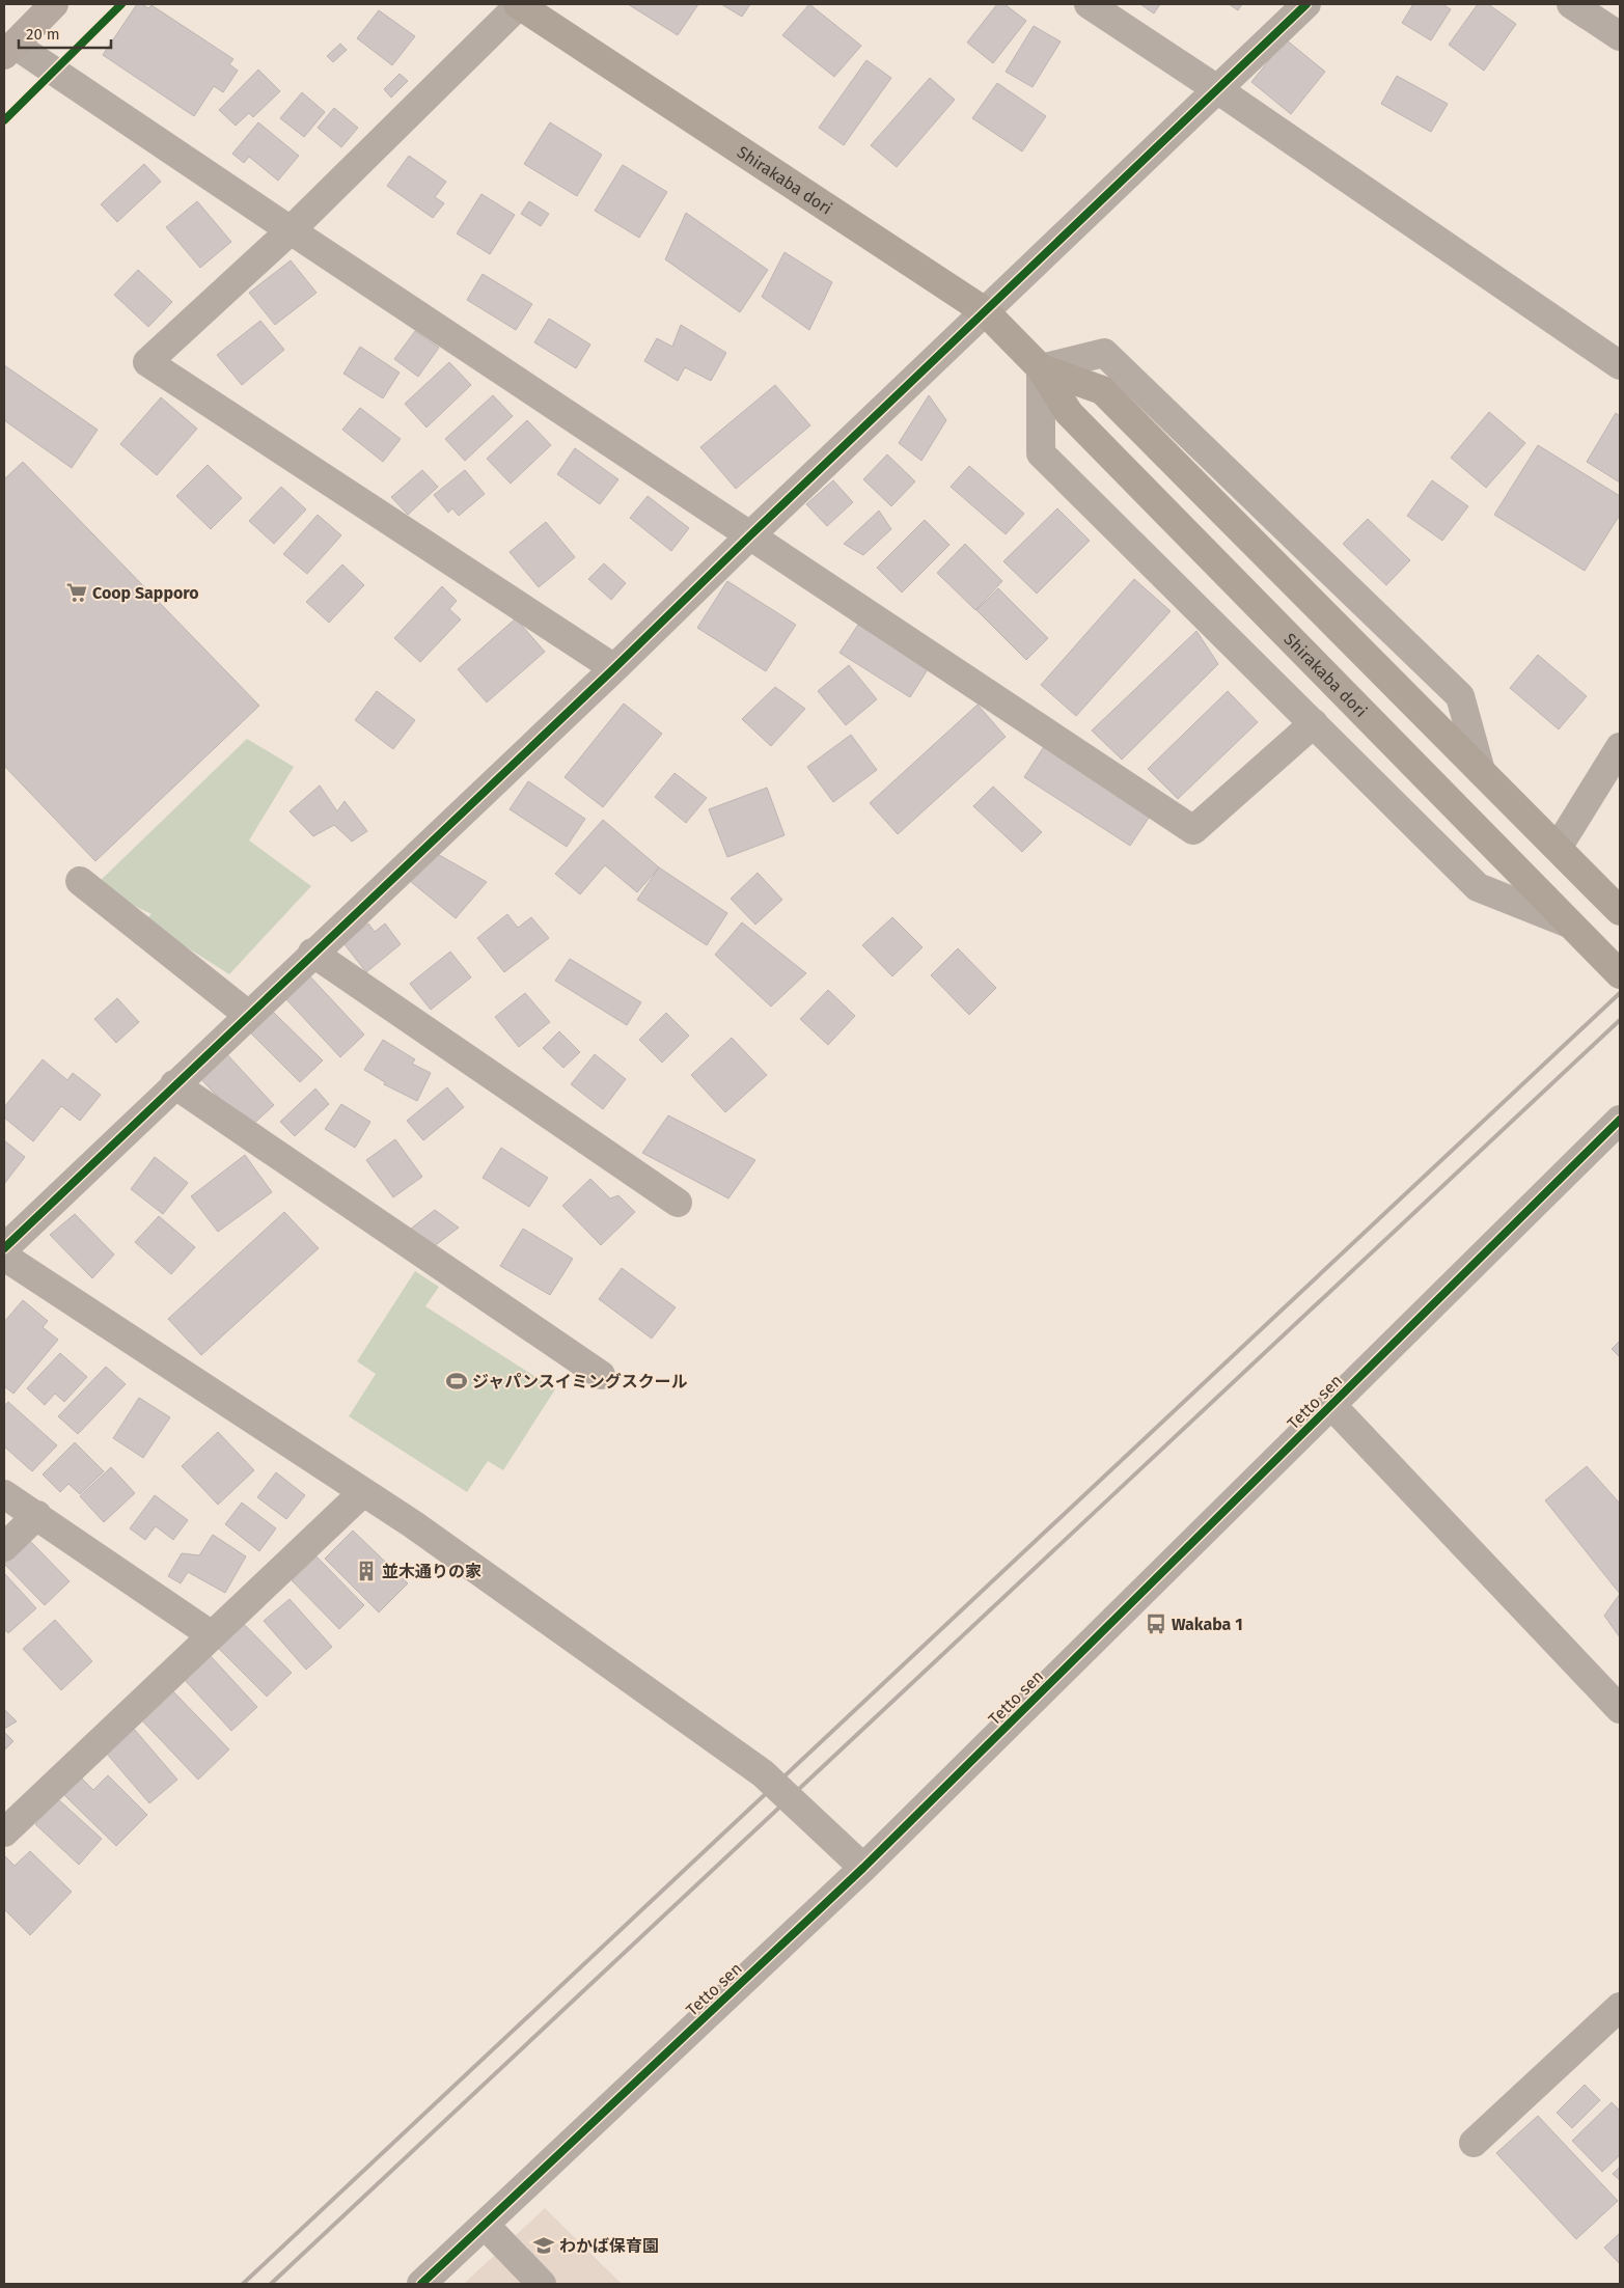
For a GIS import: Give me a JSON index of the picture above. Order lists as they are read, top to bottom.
{
  "streets": {
    "main road": ["Shirakaba dori"],
    "street": ["Tetto sen"]
  },
  "places": {
    "supermarket": ["Coop Sapporo"],
    "sports": ["ジャパンスイミングスクール"],
    "building": ["並木通りの家"],
    "bus stop": ["Wakaba 1"],
    "school or university": ["わかば保育園"]
  },
  "scale_bar": "20 m"
}
